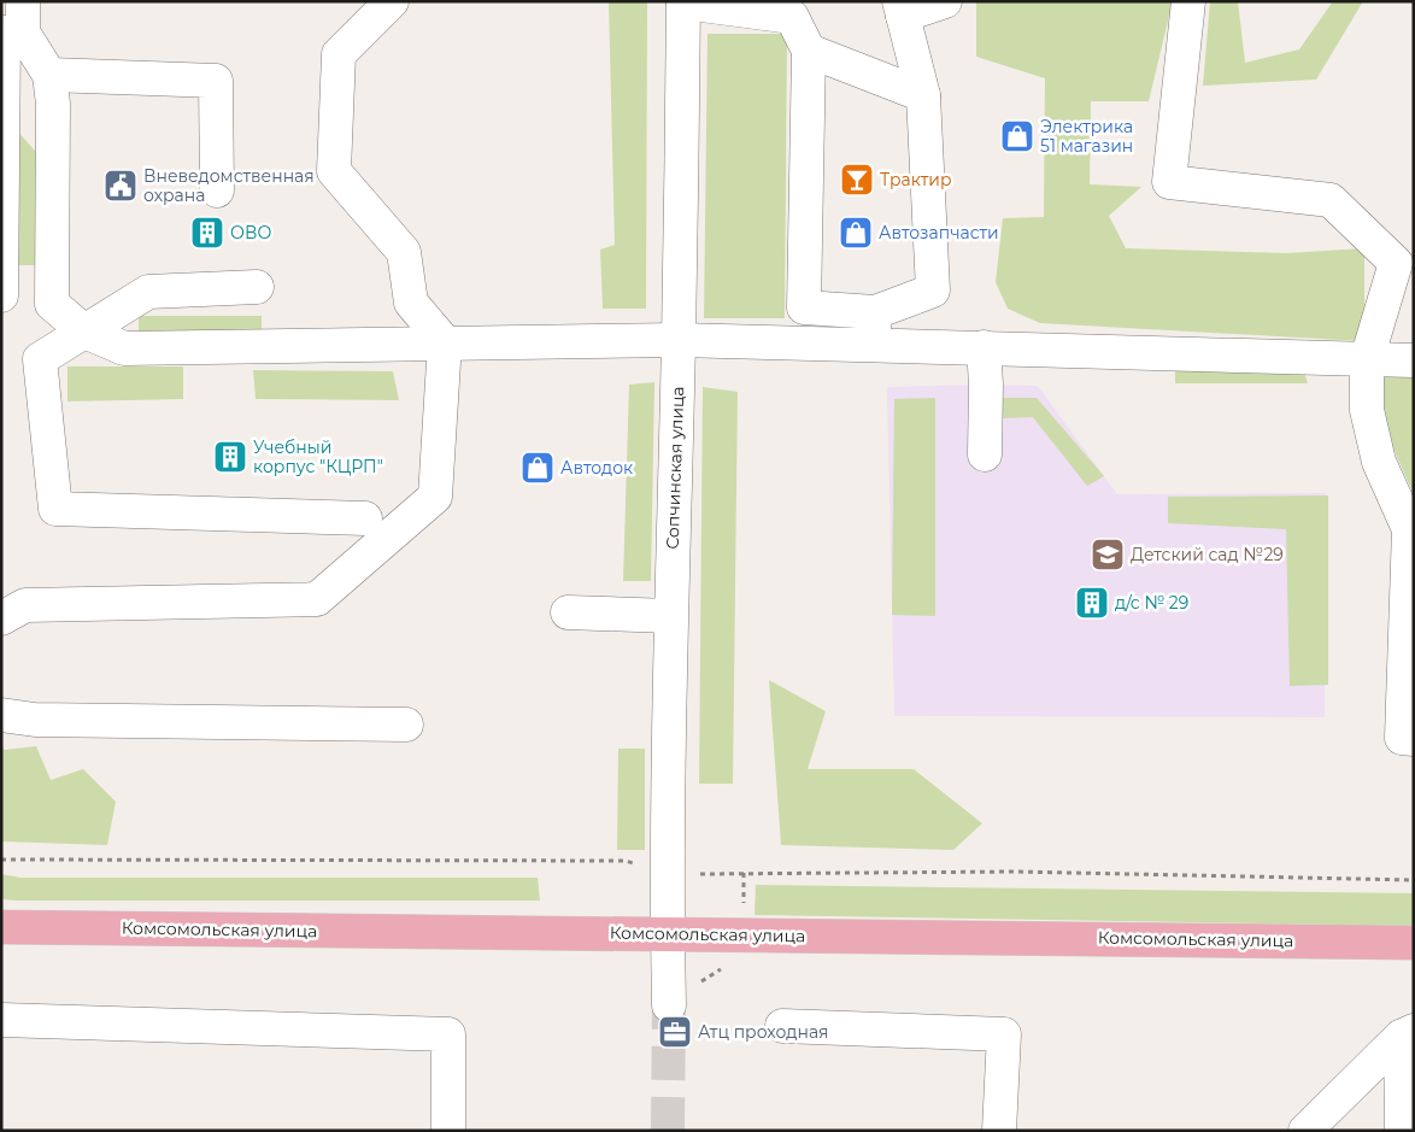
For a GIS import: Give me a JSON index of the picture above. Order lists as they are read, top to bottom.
{
  "streets": {
    "main road": ["Комсомольская улица"],
    "street": ["Сопчинская улица"]
  },
  "crossings": [
    ["Сопчинская улица", "Комсомольская улица"]
  ],
  "places": {
    "shop": ["Электрика 51 магазин", "Автозапчасти", "Автодок"],
    "bar": ["Трактир"],
    "public building": ["Вневедомственная охрана"],
    "building": ["ОВО", "Учебный корпус \"КЦРП\"", "д/с № 29"],
    "school or university": ["Детский сад №29"],
    "office": ["Атц проходная"]
  }
}
